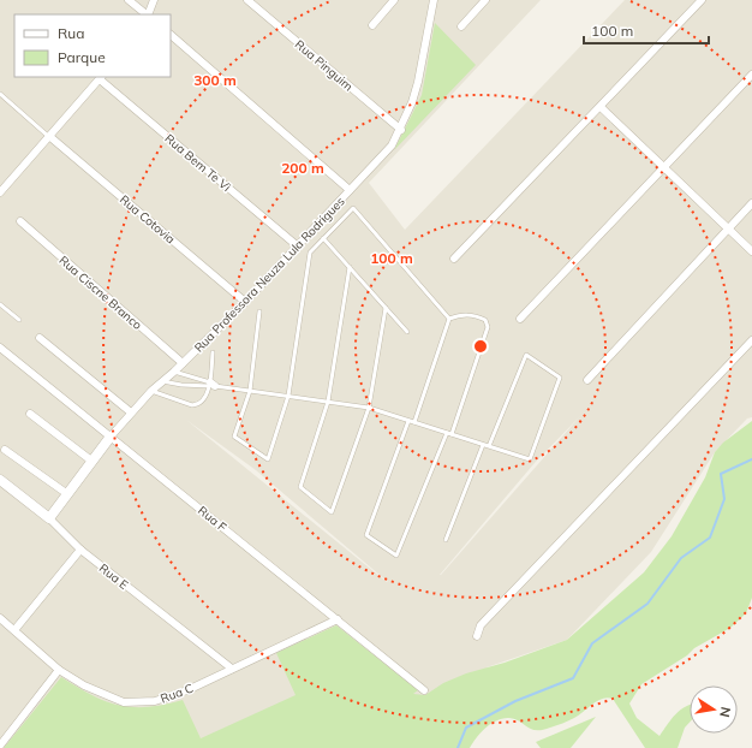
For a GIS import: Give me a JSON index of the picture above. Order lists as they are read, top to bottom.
{
  "streets": {
    "street": [
      "Rua Pinguim",
      "Rua Bem Te Vi",
      "Rua Cotovia",
      "Rua Professora Neuza Lula Rodrigues",
      "Rua Ciscne Branco",
      "Rua F",
      "Rua E",
      "Rua C"
    ]
  },
  "crossings": [
    ["Rua Pinguim", "Rua Professora Neuza Lula Rodrigues"],
    ["Rua Bem Te Vi", "Rua Professora Neuza Lula Rodrigues"],
    ["Rua Cotovia", "Rua Professora Neuza Lula Rodrigues"],
    ["Rua Professora Neuza Lula Rodrigues", "Rua Ciscne Branco"],
    ["Rua Professora Neuza Lula Rodrigues", "Rua F"],
    ["Rua Professora Neuza Lula Rodrigues", "Rua E"],
    ["Rua F", "Rua C"],
    ["Rua E", "Rua C"]
  ],
  "legend": ["Rua", "Parque"],
  "scale_bar": "100 m",
  "north": "right",
  "rings": ["300 m", "200 m", "100 m"]
}
